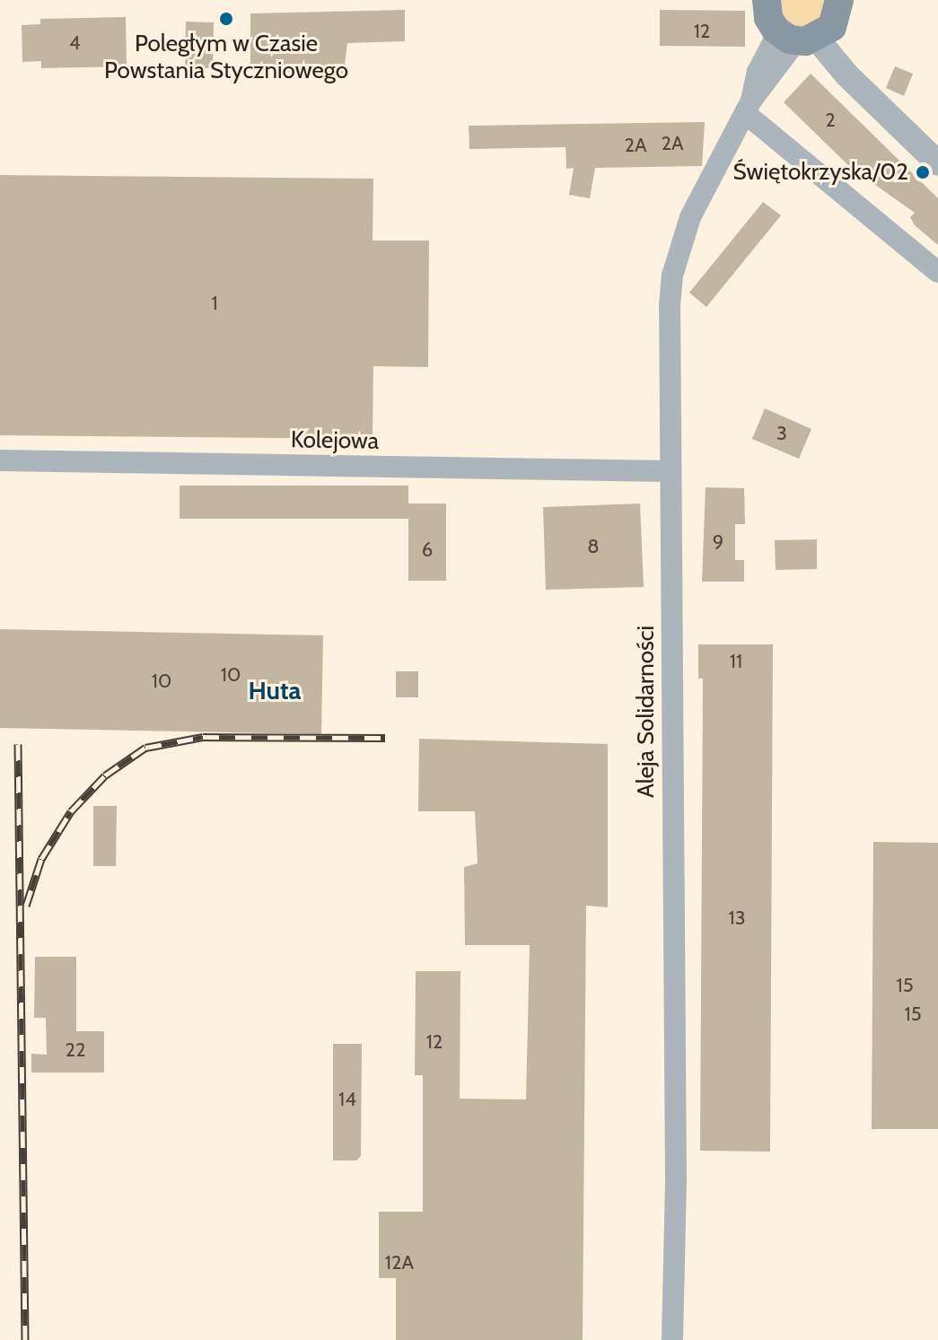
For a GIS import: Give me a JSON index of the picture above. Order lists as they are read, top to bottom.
{
  "streets": {
    "street": ["Kolejowa", "Aleja Solidarności"]
  },
  "crossings": [
    ["Kolejowa", "Aleja Solidarności"]
  ],
  "districts": ["Huta"],
  "places": ["Poległym w Czasie Powstania Styczniowego", "Świętokrzyska/02"],
  "house_numbers": [
    "12",
    "4",
    "2",
    "2A",
    "2A",
    "1",
    "3",
    "9",
    "8",
    "6",
    "11",
    "10",
    "10",
    "13",
    "15",
    "15",
    "12",
    "22",
    "14",
    "12A"
  ]
}
